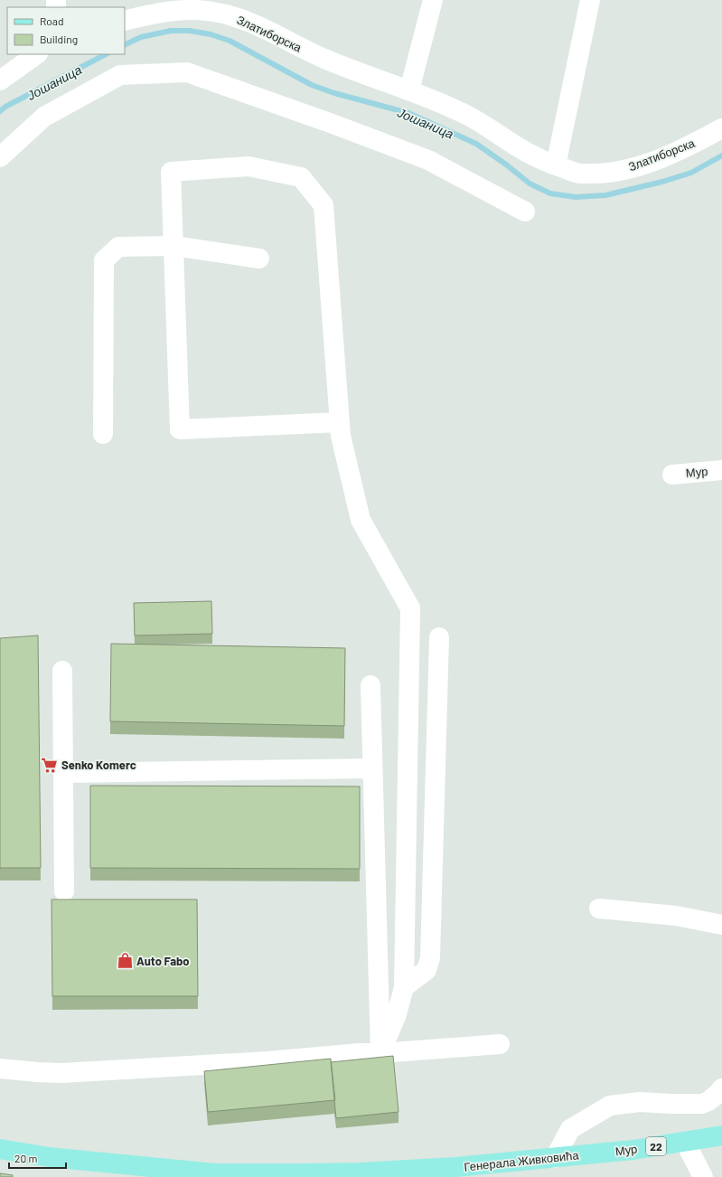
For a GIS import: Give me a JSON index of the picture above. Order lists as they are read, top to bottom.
{
  "streets": {
    "main road": ["Мур", "22", "Генерала Живковића"],
    "street": ["Златиборска"]
  },
  "crossings": [
    ["Мур", "Генерала Живковића"]
  ],
  "water": ["Јошаница"],
  "places": {
    "supermarket": ["Senko Komerc"],
    "shop": ["Auto Fabo"]
  },
  "legend": ["Road", "Building"],
  "scale_bar": "20 m"
}
